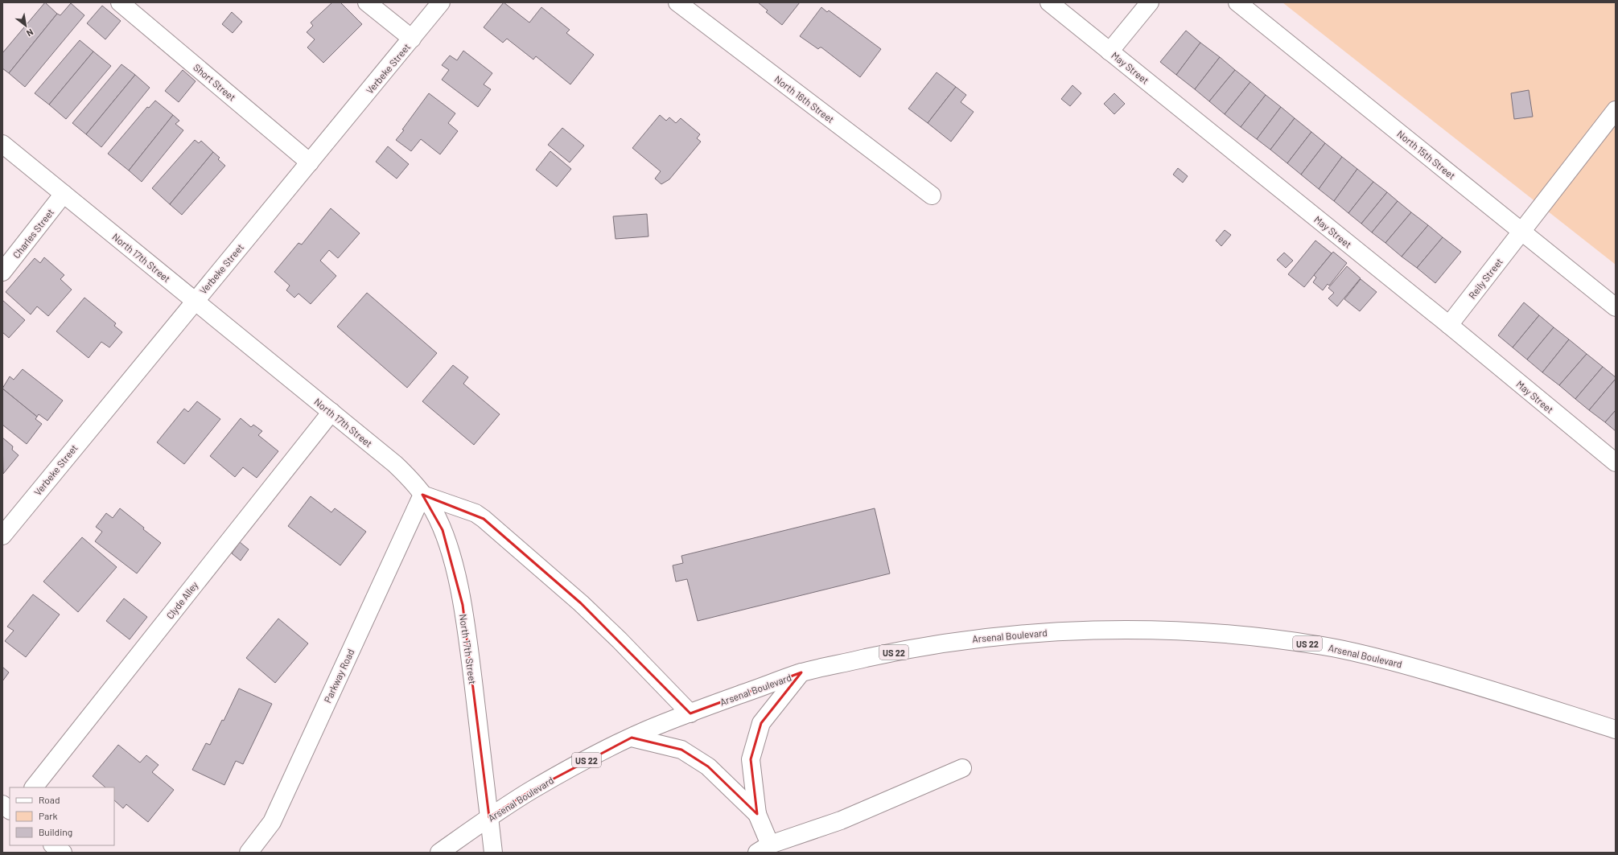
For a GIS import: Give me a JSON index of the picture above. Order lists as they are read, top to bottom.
{
  "streets": {
    "main road": [
      "May Street",
      "Verbeke Street",
      "Short Street",
      "North 16th Street",
      "North 15th Street",
      "Charles Street",
      "North 17th Street",
      "Reily Street",
      "Clyde Alley",
      "Arsenal Boulevard",
      "US 22",
      "Parkway Road"
    ]
  },
  "crossings": [
    ["May Street", "Reily Street"],
    ["Verbeke Street", "Short Street"],
    ["Verbeke Street", "North 17th Street"],
    ["North 15th Street", "Reily Street"],
    ["Charles Street", "North 17th Street"],
    ["North 17th Street", "Clyde Alley"],
    ["North 17th Street", "Arsenal Boulevard"],
    ["North 17th Street", "Parkway Road"]
  ],
  "legend": ["Road", "Park", "Building"],
  "north": "bottom right"
}
